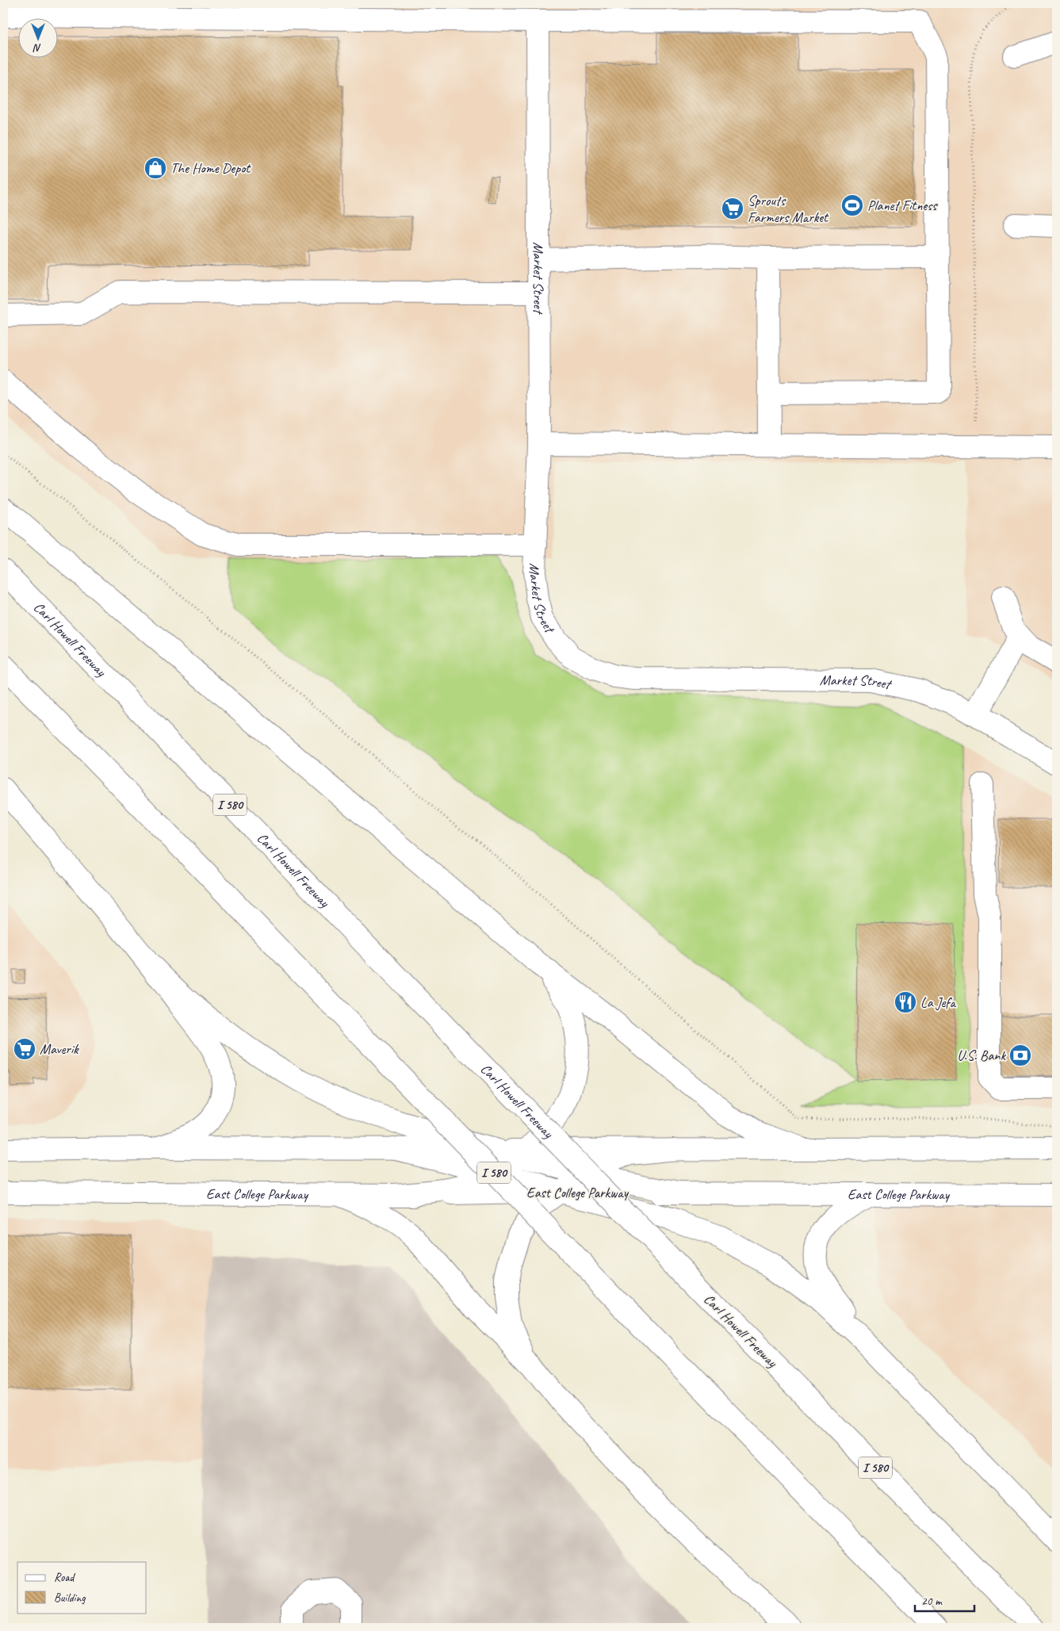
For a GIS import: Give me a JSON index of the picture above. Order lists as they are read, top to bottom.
{
  "streets": {
    "main road": [
      "Market Street",
      "Carl Howell Freeway",
      "I 580",
      "East College Parkway"
    ]
  },
  "places": {
    "shop": ["The Home Depot"],
    "sports": ["Planet Fitness"],
    "supermarket": ["Sprouts Farmers Market", "Maverik"],
    "restaurant": ["La Jefa"],
    "bank": ["U.S. Bank"]
  },
  "legend": ["Road", "Building"],
  "scale_bar": "20 m",
  "north": "bottom"
}
